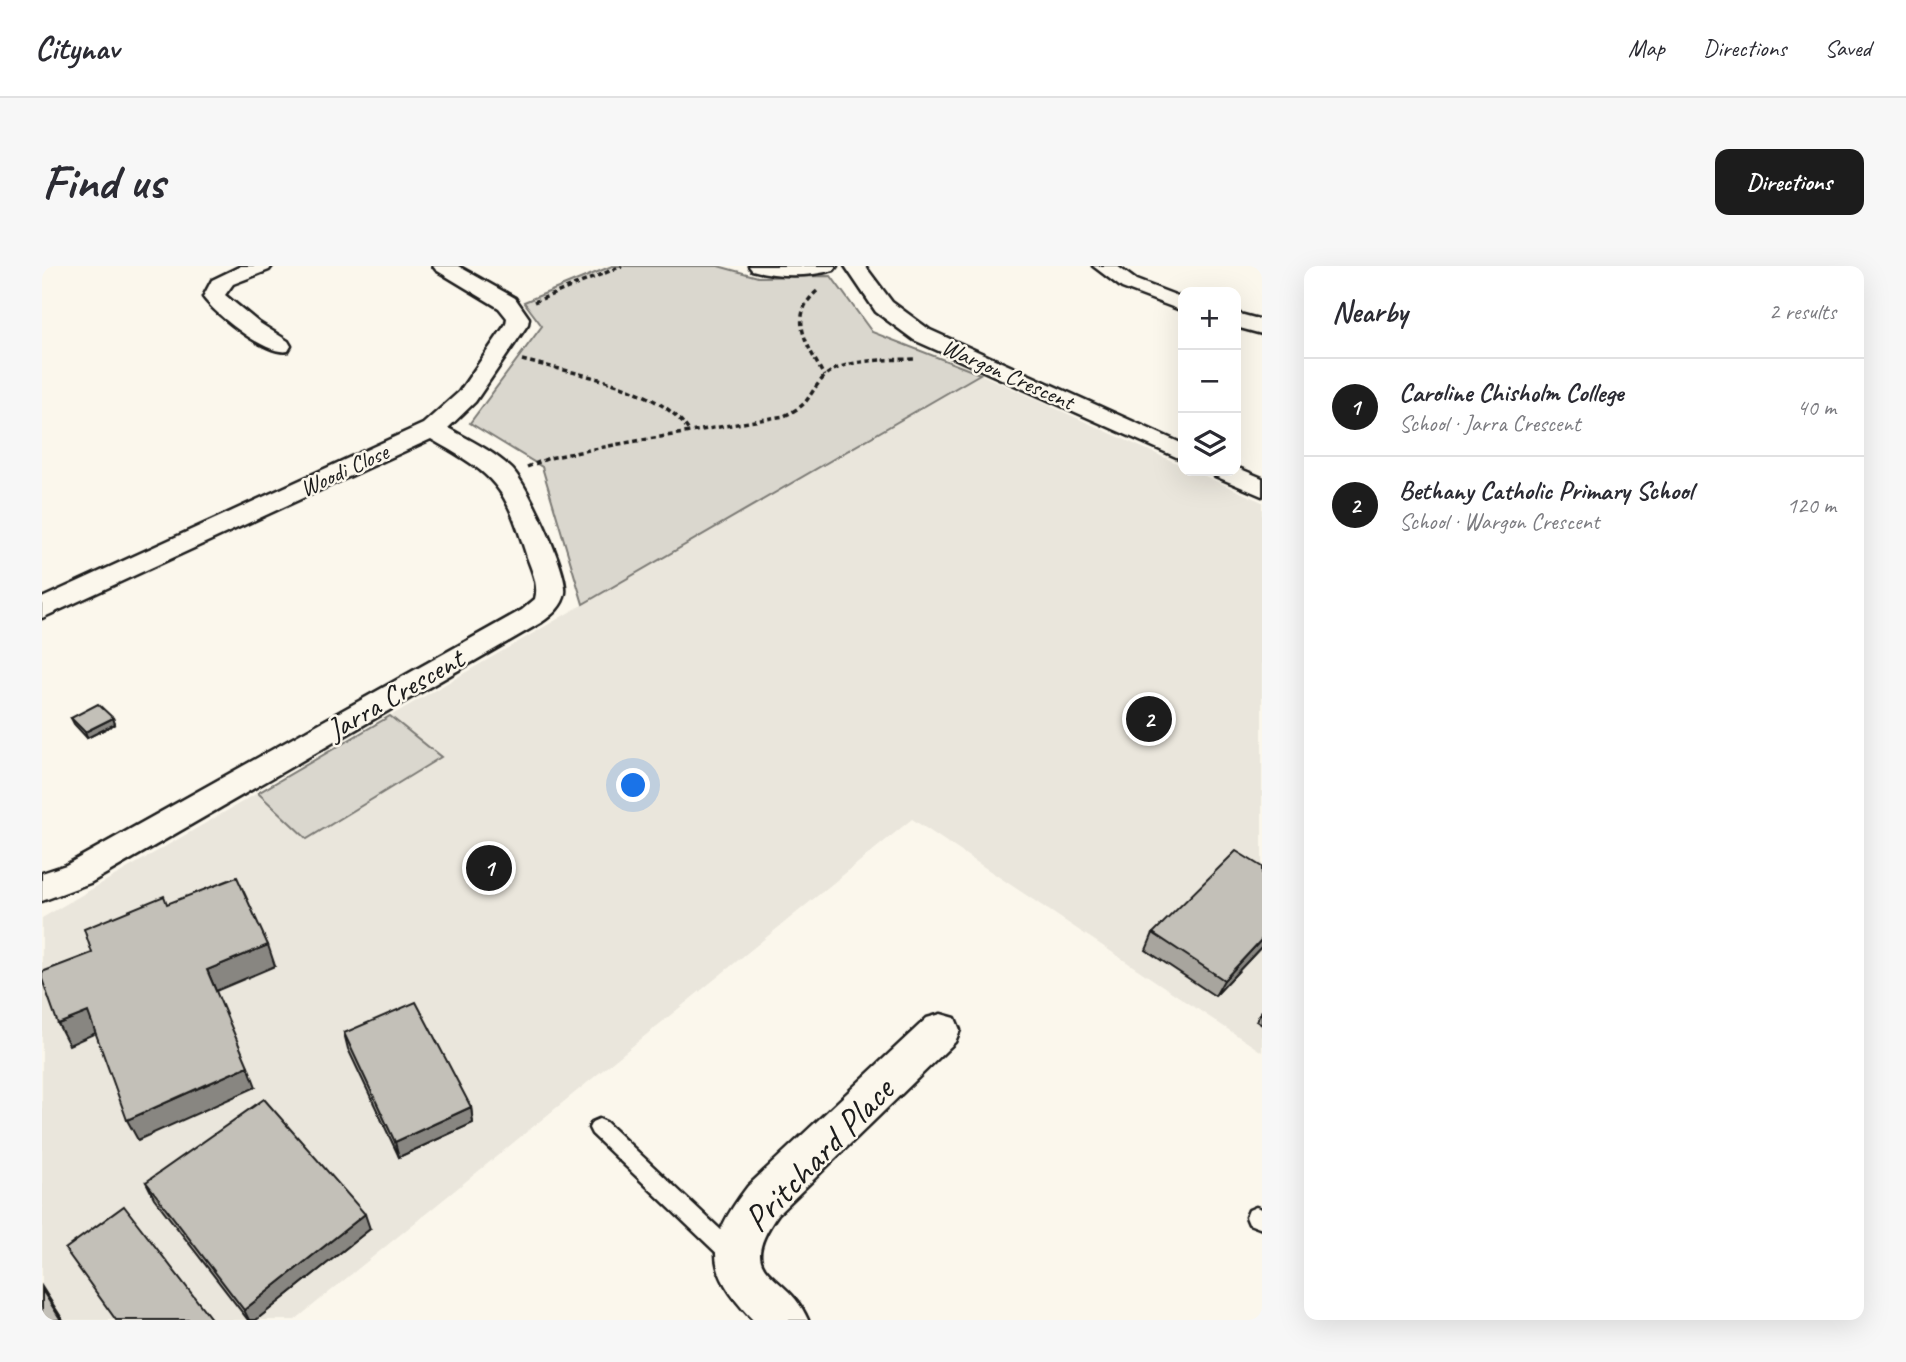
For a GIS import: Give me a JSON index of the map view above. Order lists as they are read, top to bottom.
{
  "streets": {
    "street": [
      "Wargon Crescent",
      "Woodi Close",
      "Jarra Crescent",
      "Pritchard Place"
    ]
  },
  "crossings": [
    ["Woodi Close", "Jarra Crescent"]
  ],
  "page": {
    "header": "Citynav",
    "nav": ["Map", "Directions", "Saved"],
    "buttons": "Directions",
    "title": "Find us",
    "heading": ["Nearby", "2 results"],
    "map_buttons": ["+", "−"],
    "list": [
      {
        "mark": "1",
        "name": "Caroline Chisholm College",
        "note": "School · Jarra Crescent",
        "value": "40 m"
      },
      {
        "mark": "2",
        "name": "Bethany Catholic Primary School",
        "note": "School · Wargon Crescent",
        "value": "120 m"
      }
    ],
    "pins": ["2", "1"]
  }
}
